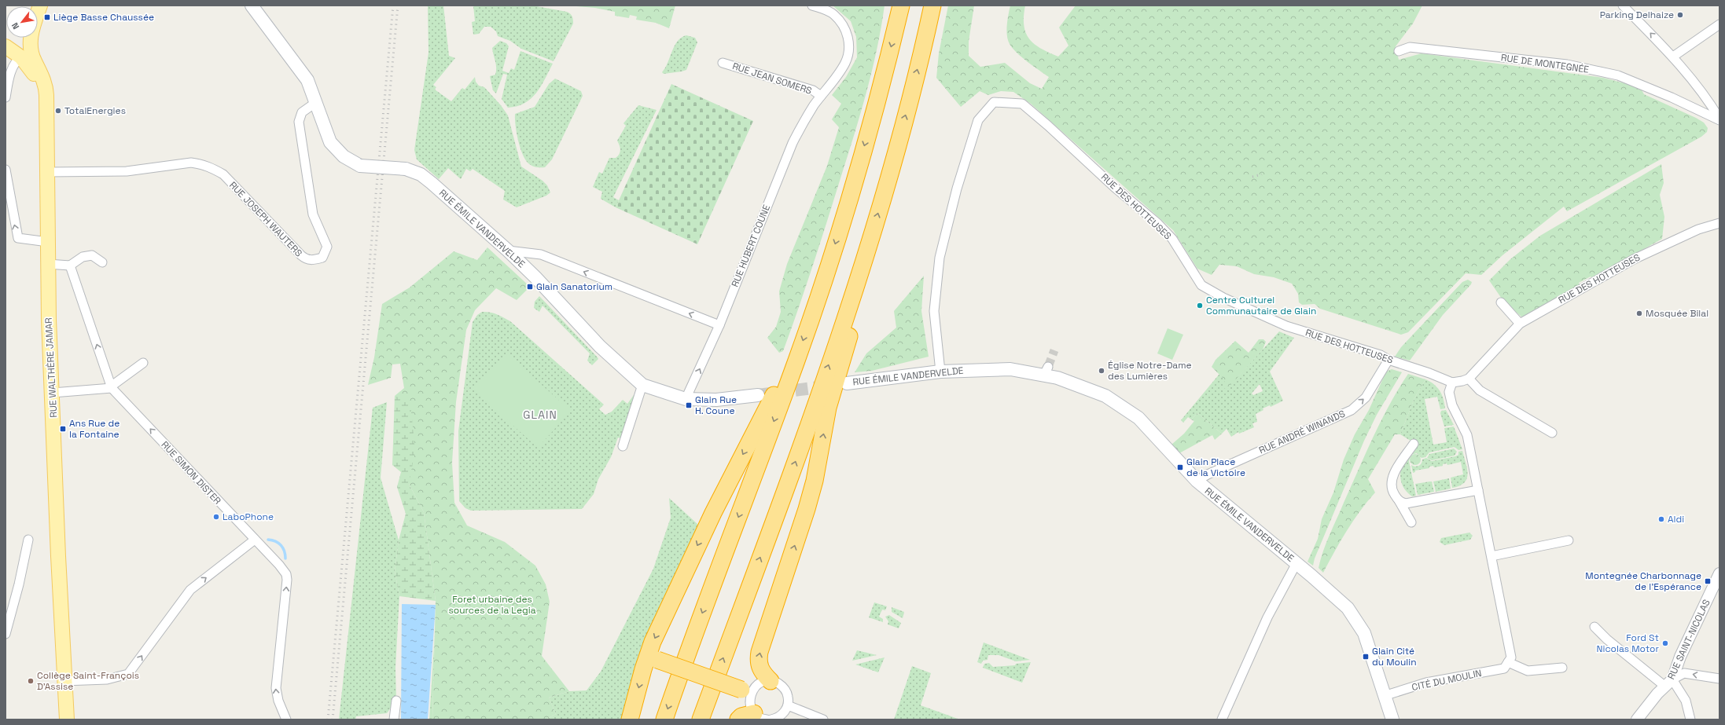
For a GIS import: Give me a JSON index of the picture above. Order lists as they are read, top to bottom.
{
  "streets": {
    "main road": ["RUE ÉMILE VANDERVELDE", "RUE WALTHÈRE JAMAR"],
    "street": [
      "RUE DE MONTEGNÉE",
      "RUE JEAN SOMERS",
      "RUE DES HOTTEUSES",
      "RUE JOSEPH WAUTERS",
      "RUE HUBERT COUNE",
      "RUE ANDRÉ WINANDS",
      "RUE SIMON DISTER",
      "RUE SAINT-NICOLAS",
      "CITÉ DU MOULIN"
    ]
  },
  "crossings": [
    ["RUE JEAN SOMERS", "RUE HUBERT COUNE"],
    ["RUE DES HOTTEUSES", "RUE ÉMILE VANDERVELDE"],
    ["RUE DES HOTTEUSES", "RUE ANDRÉ WINANDS"],
    ["RUE JOSEPH WAUTERS", "RUE ÉMILE VANDERVELDE"],
    ["RUE JOSEPH WAUTERS", "RUE WALTHÈRE JAMAR"],
    ["RUE ÉMILE VANDERVELDE", "RUE HUBERT COUNE"],
    ["RUE ÉMILE VANDERVELDE", "RUE ANDRÉ WINANDS"],
    ["RUE ÉMILE VANDERVELDE", "CITÉ DU MOULIN"]
  ],
  "one_way": ["RUE ANDRÉ WINANDS", "RUE SIMON DISTER"],
  "districts": ["GLAIN"],
  "parks": ["Foret urbaine des sources de la Legia"],
  "places": {
    "other": [
      "Parking Delhaize",
      "TotalEnergies",
      "Centre Culturel Communautaire de Glain",
      "Mosquée Bilal",
      "Église Notre-Dame des Lumières",
      "LaboPhone",
      "Aldi",
      "Ford St Nicolas Motor",
      "Collège Saint-François D'Assise"
    ],
    "transit": [
      "Liège Basse Chaussée",
      "Glain Sanatorium",
      "Glain Rue H. Coune",
      "Ans Rue de la Fontaine",
      "Glain Place de la Victoire",
      "Montegnée Charbonnage de l'Espérance",
      "Glain Cité du Moulin"
    ]
  },
  "north": "bottom left"
}
